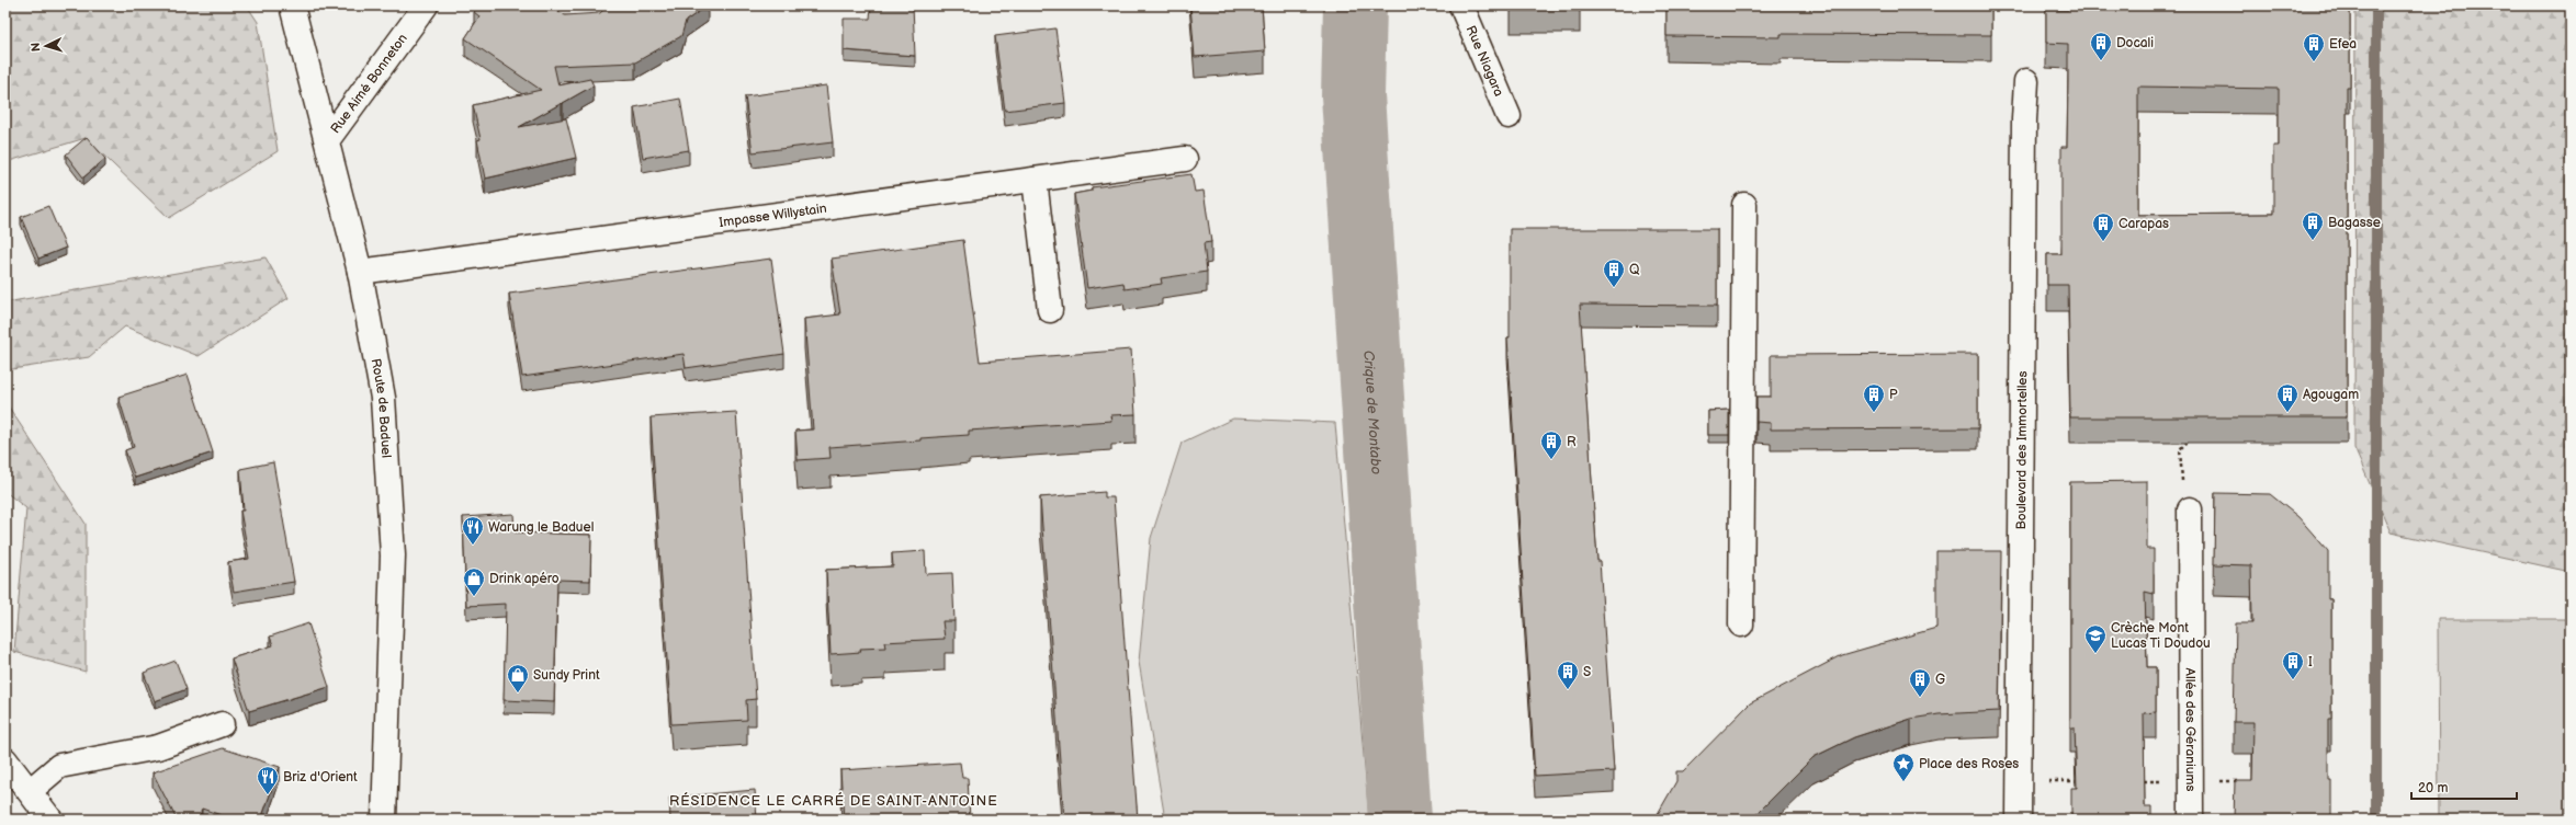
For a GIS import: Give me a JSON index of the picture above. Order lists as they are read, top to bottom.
{
  "streets": {
    "street": [
      "Rue Niagara",
      "Rue Aimé Bonneton",
      "Impasse Willystain",
      "Route de Baduel",
      "Boulevard des Immortelles",
      "Allée des Géraniums"
    ]
  },
  "crossings": [
    ["Rue Aimé Bonneton", "Route de Baduel"],
    ["Impasse Willystain", "Route de Baduel"]
  ],
  "districts": ["RÉSIDENCE LE CARRÉ DE SAINT-ANTOINE"],
  "water": ["Crique de Montabo"],
  "places": {
    "building": [
      "Docali",
      "Efea",
      "Bagasse",
      "Carapas",
      "Q",
      "P",
      "Agougam",
      "R",
      "I",
      "S",
      "G"
    ],
    "restaurant": ["Warung le Baduel", "Briz d'Orient"],
    "shop": ["Drink apéro", "Sundy Print"],
    "school or university": ["Crèche Mont Lucas Ti Doudou"],
    "place": ["Place des Roses"]
  },
  "scale_bar": "20 m",
  "north": "left"
}
